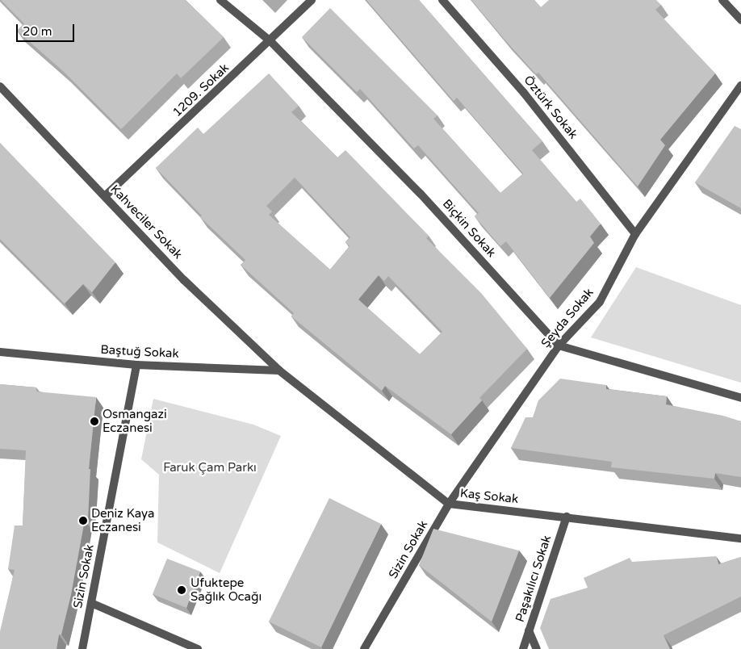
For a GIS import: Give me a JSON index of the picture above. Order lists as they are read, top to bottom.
{
  "streets": {
    "street": [
      "1209. Sokak",
      "Öztürk Sokak",
      "Kahveciler Sokak",
      "Biçkin Sokak",
      "Şeyda Sokak",
      "Baştuğ Sokak",
      "Kaş Sokak",
      "Sizin Sokak",
      "Paşakılıcı Sokak"
    ]
  },
  "crossings": [
    ["1209. Sokak", "Kahveciler Sokak"],
    ["1209. Sokak", "Biçkin Sokak"],
    ["Öztürk Sokak", "Şeyda Sokak"],
    ["Kahveciler Sokak", "Baştuğ Sokak"],
    ["Kahveciler Sokak", "Kaş Sokak"],
    ["Biçkin Sokak", "Şeyda Sokak"],
    ["Şeyda Sokak", "Kaş Sokak"],
    ["Şeyda Sokak", "Sizin Sokak"],
    ["Baştuğ Sokak", "Kaş Sokak"],
    ["Baştuğ Sokak", "Sizin Sokak"],
    ["Kaş Sokak", "Sizin Sokak"],
    ["Kaş Sokak", "Paşakılıcı Sokak"]
  ],
  "parks": ["Faruk Çam Parkı"],
  "places": ["Osmangazi Eczanesi", "Deniz Kaya Eczanesi", "Ufuktepe Sağlık Ocağı"],
  "scale_bar": "20 m"
}
